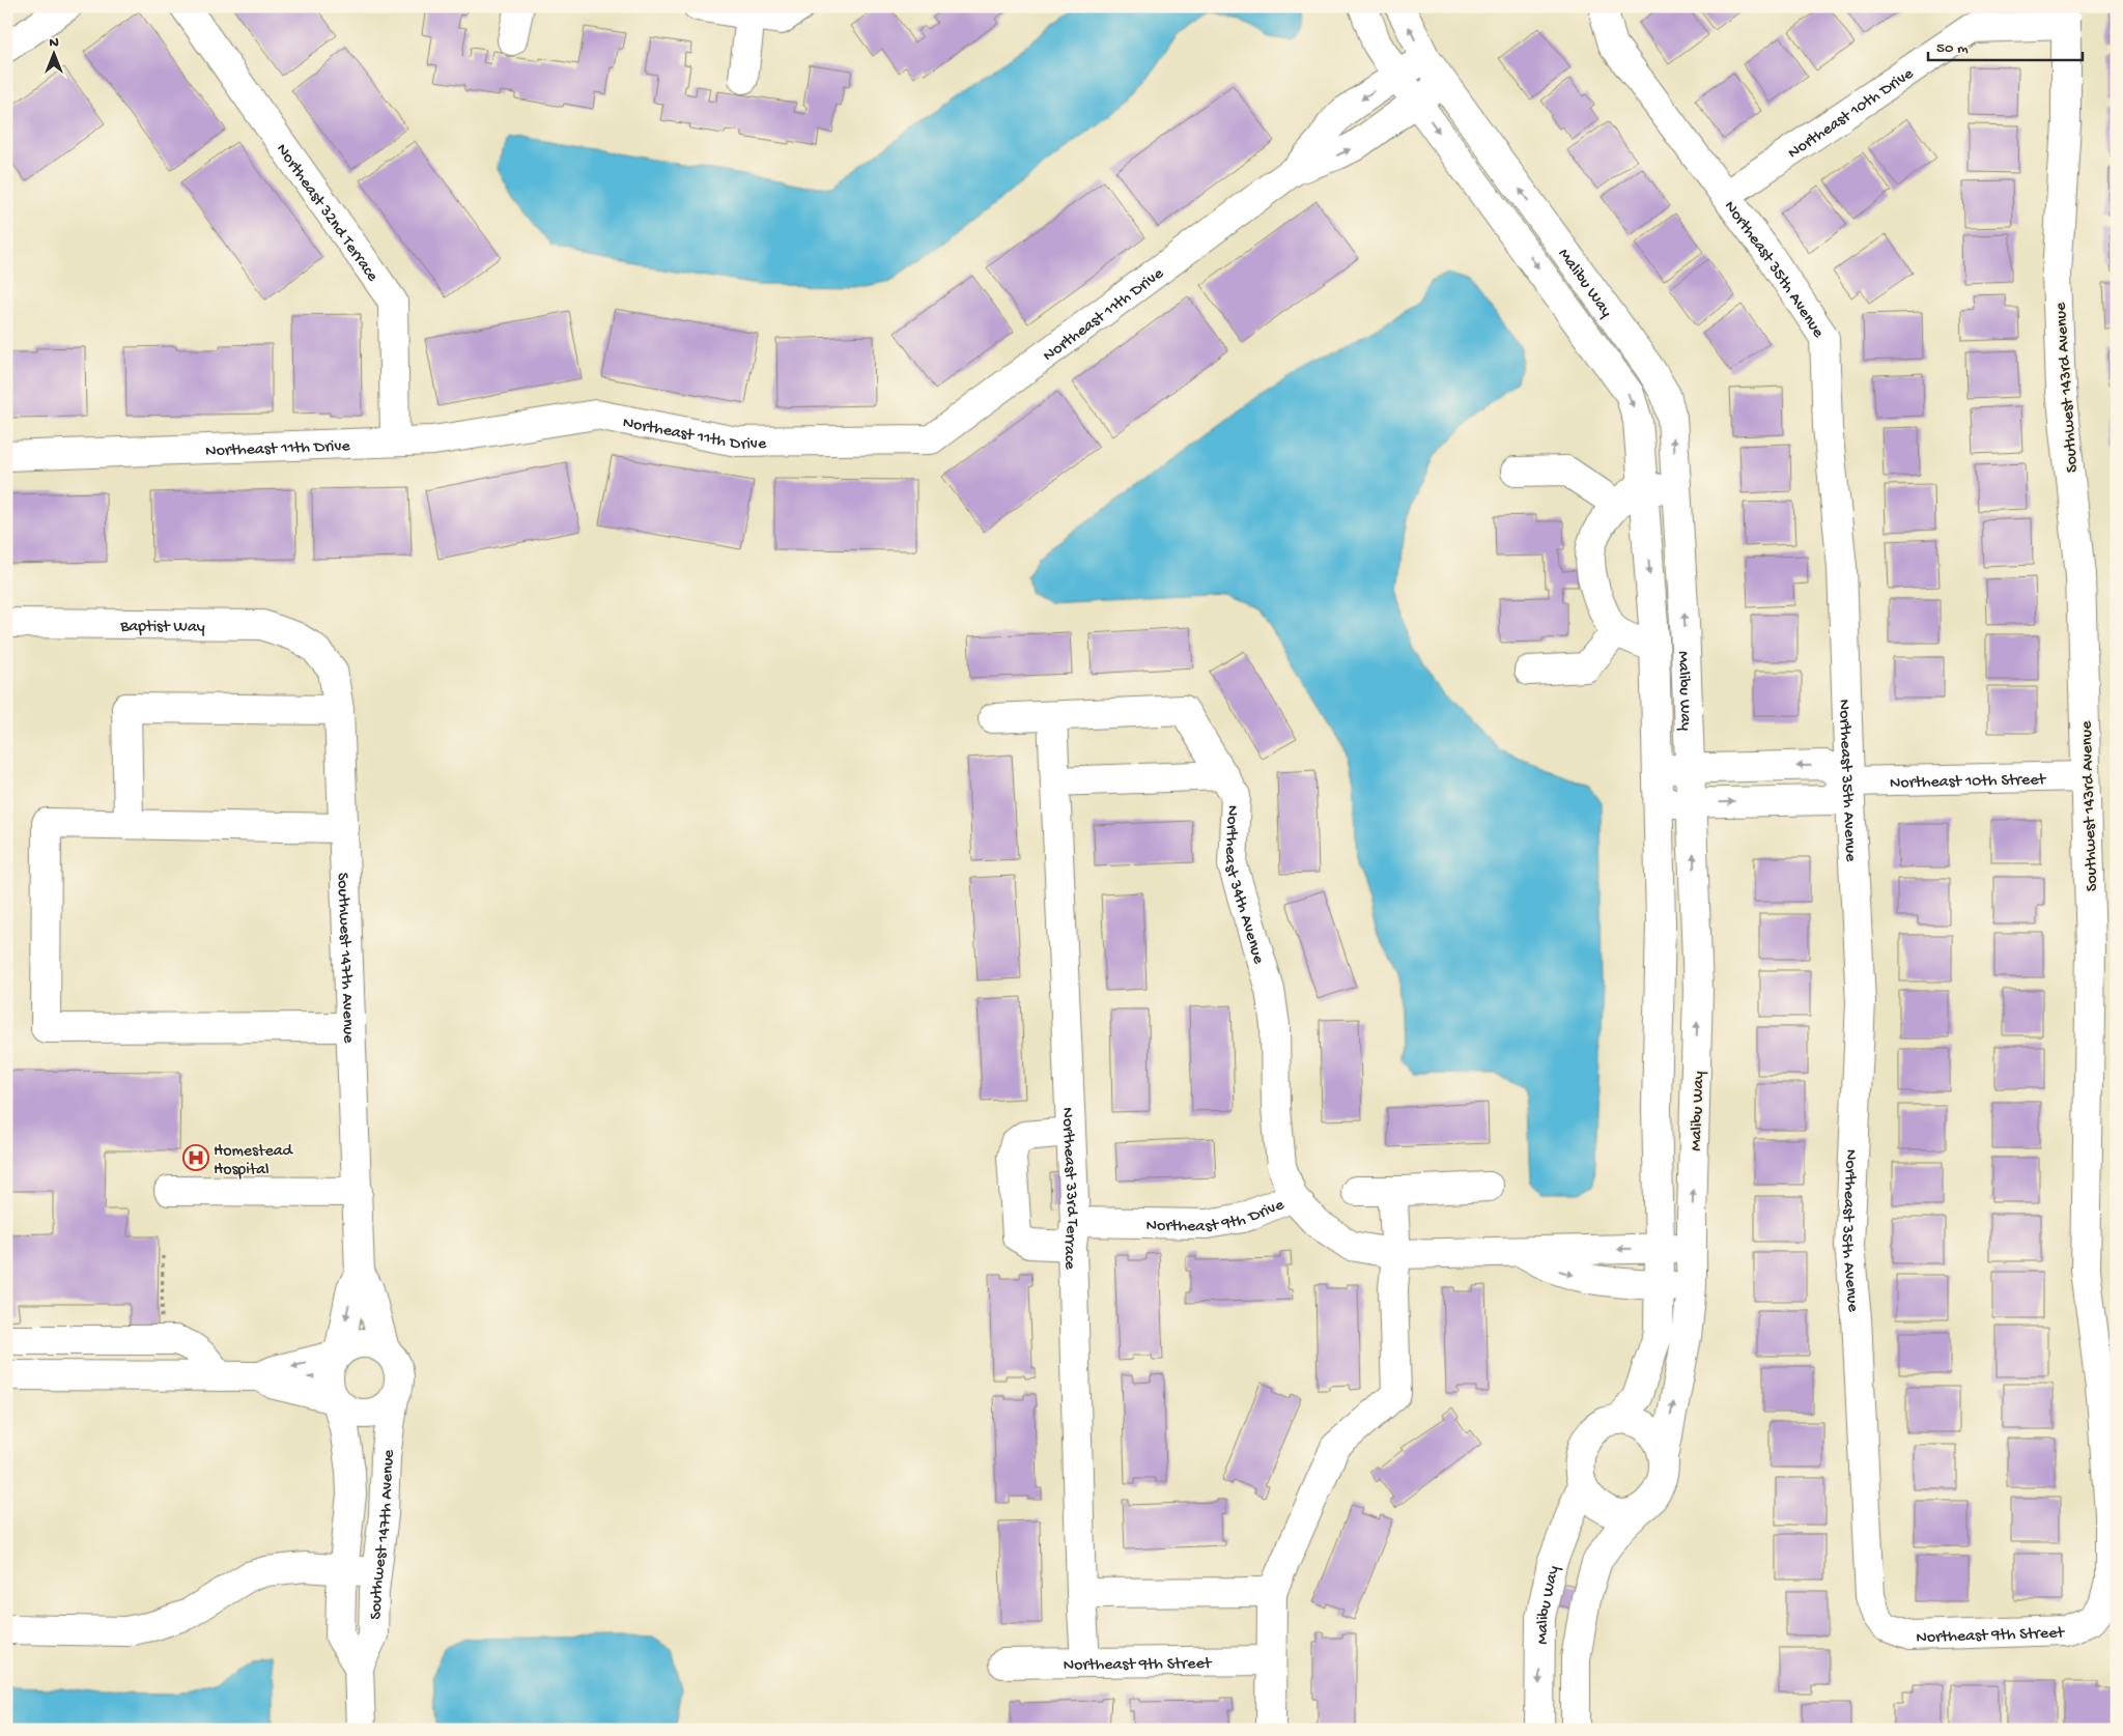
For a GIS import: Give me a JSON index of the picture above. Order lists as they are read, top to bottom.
{
  "streets": {
    "street": [
      "Northeast 10th Drive",
      "Northeast 32nd Terrace",
      "Northeast 35th Avenue",
      "Malibu Way",
      "Northeast 11th Drive",
      "Southwest 143rd Avenue",
      "Baptist Way",
      "Northeast 10th Street",
      "Northeast 34th Avenue",
      "Southwest 147th Avenue",
      "Northeast 33rd Terrace",
      "Northeast 9th Drive",
      "Northeast 9th Street"
    ]
  },
  "crossings": [
    ["Northeast 10th Drive", "Northeast 35th Avenue"],
    ["Northeast 10th Drive", "Southwest 143rd Avenue"],
    ["Northeast 32nd Terrace", "Northeast 11th Drive"],
    ["Northeast 35th Avenue", "Northeast 10th Street"],
    ["Northeast 35th Avenue", "Northeast 9th Street"],
    ["Malibu Way", "Northeast 11th Drive"],
    ["Malibu Way", "Northeast 9th Drive"],
    ["Southwest 143rd Avenue", "Northeast 10th Street"],
    ["Southwest 143rd Avenue", "Northeast 9th Street"],
    ["Baptist Way", "Southwest 147th Avenue"],
    ["Northeast 34th Avenue", "Northeast 33rd Terrace"],
    ["Northeast 34th Avenue", "Northeast 9th Drive"],
    ["Northeast 33rd Terrace", "Northeast 9th Drive"],
    ["Northeast 33rd Terrace", "Northeast 9th Street"]
  ],
  "places": {
    "hospital": ["Homestead Hospital"]
  },
  "scale_bar": "50 m",
  "north": "top"
}
